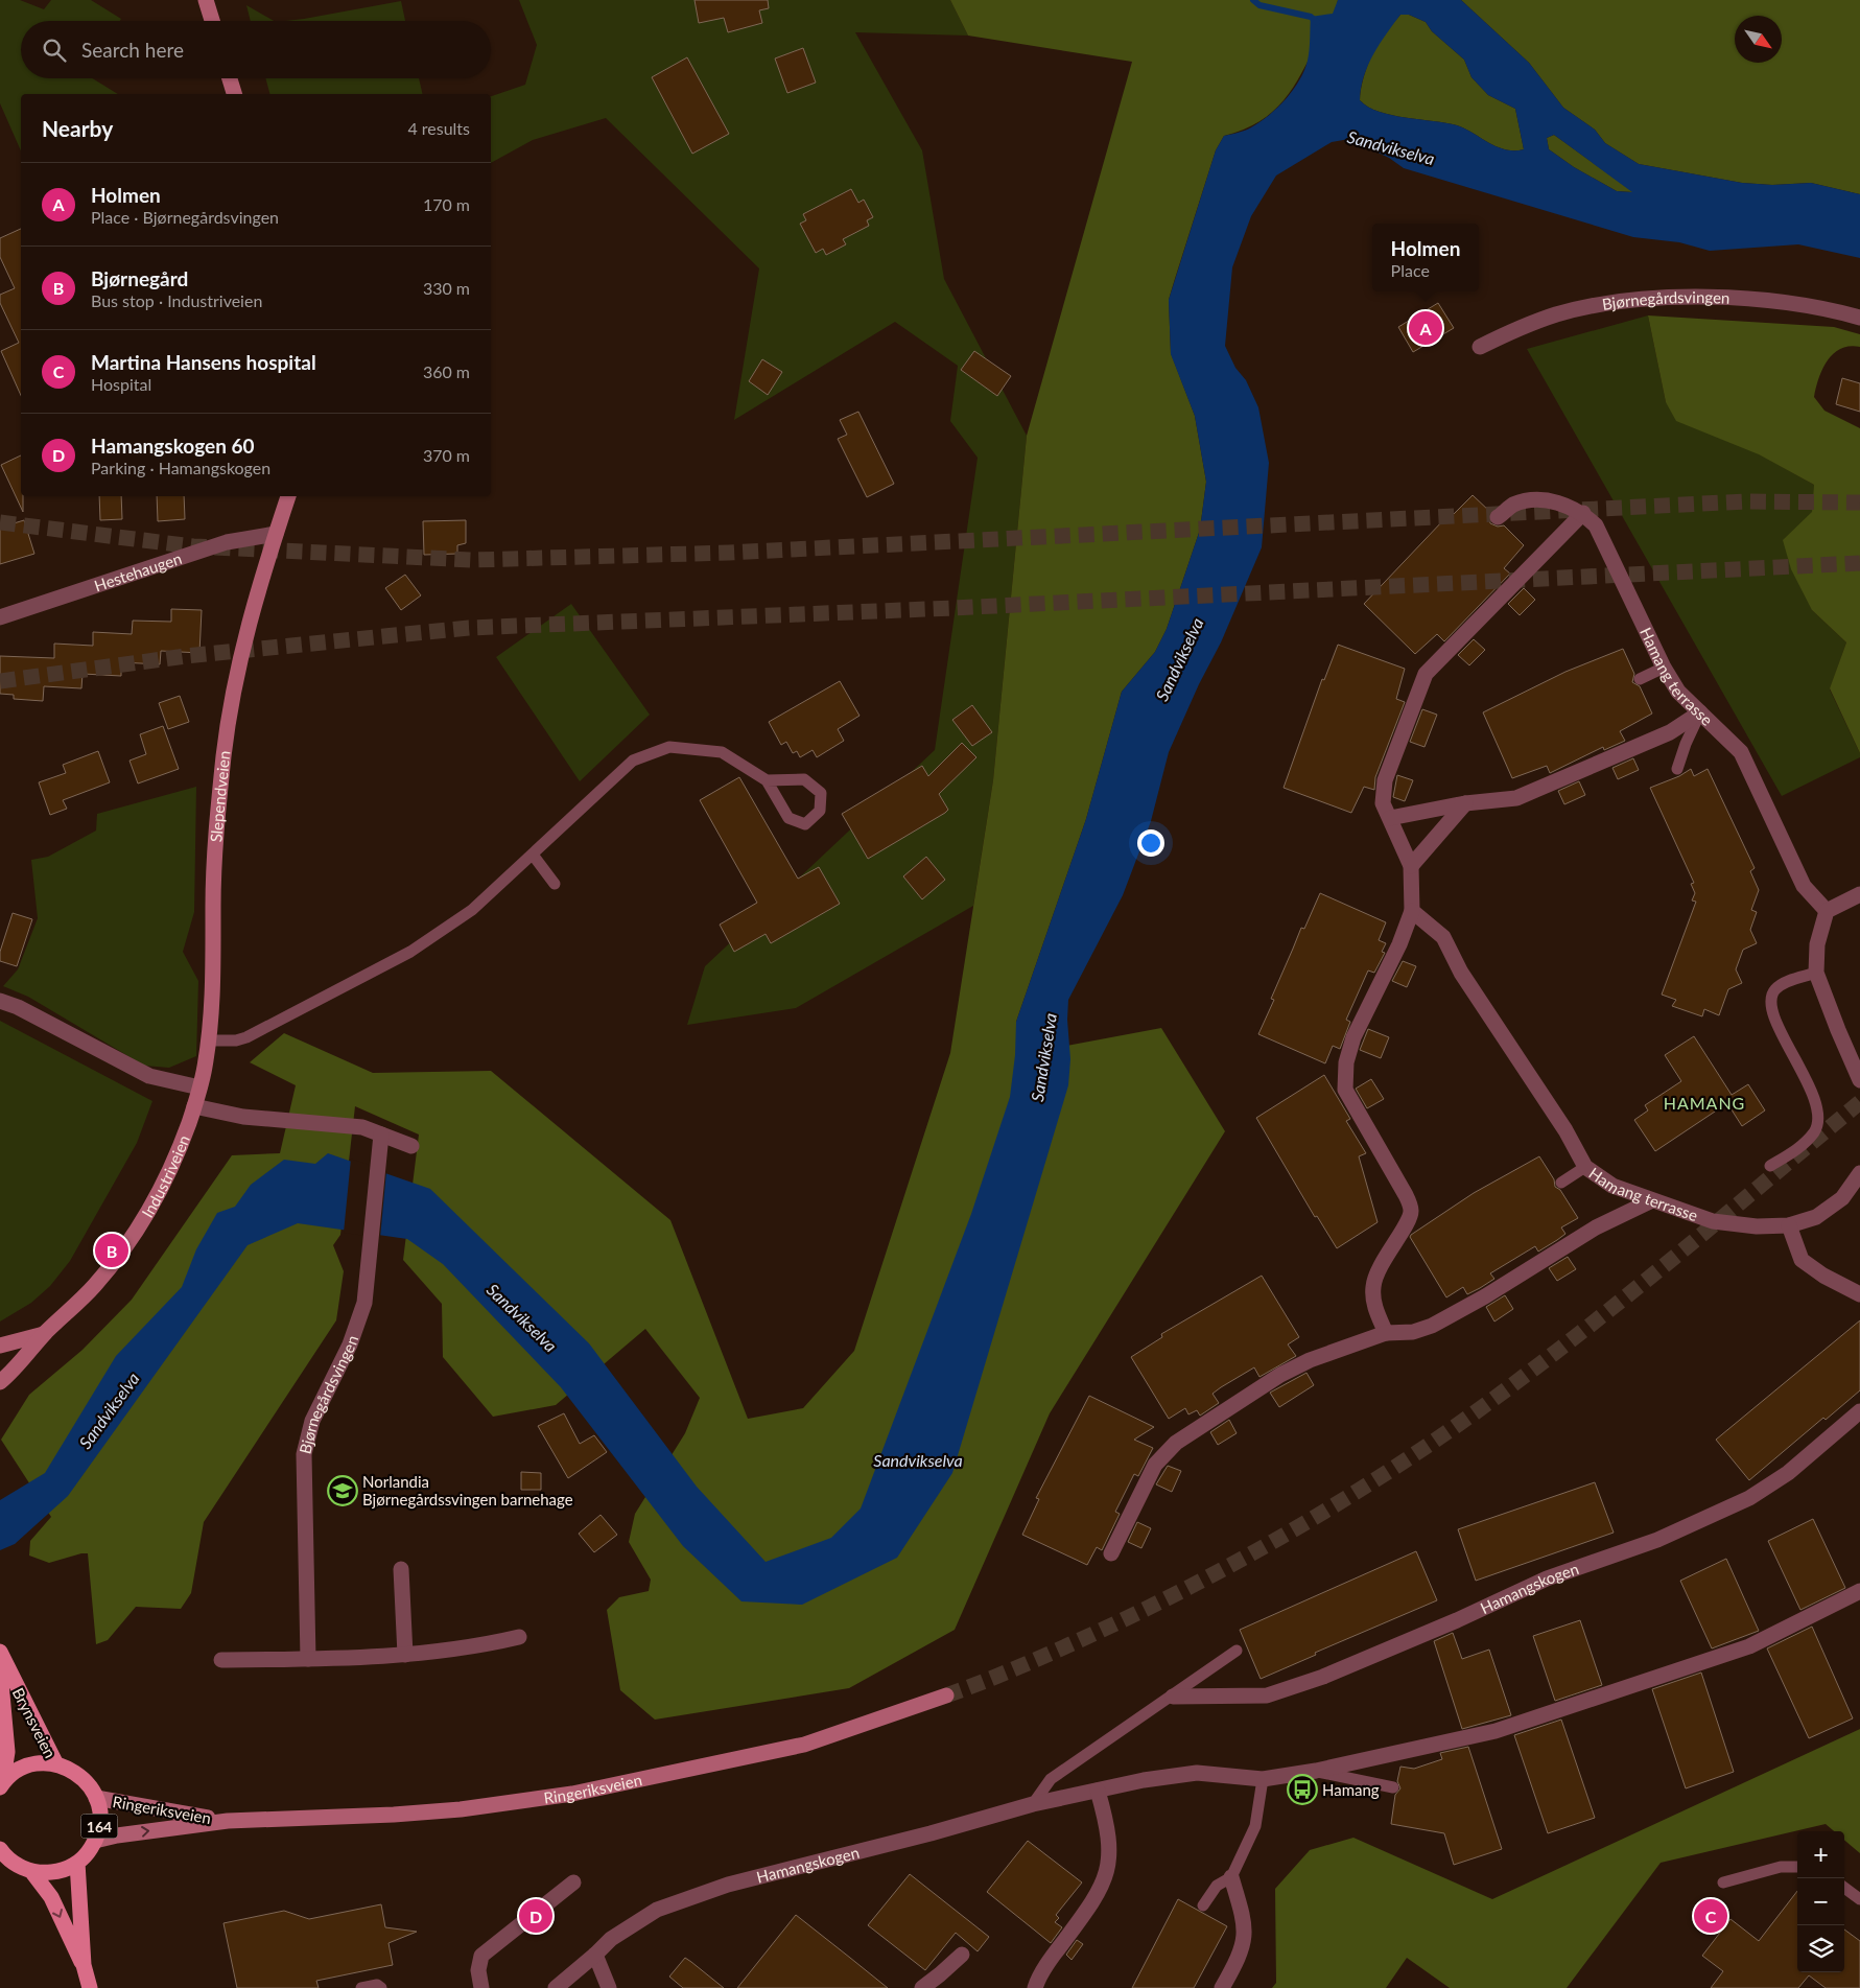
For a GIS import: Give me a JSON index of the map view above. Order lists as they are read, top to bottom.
{
  "streets": {
    "main road": [
      "Slependveien",
      "Industriveien",
      "Brynsveien",
      "Ringeriksveien",
      "164"
    ],
    "street": [
      "Bjørnegårdsvingen",
      "Hestehaugen",
      "Hamang terrasse",
      "Hamangskogen"
    ]
  },
  "crossings": [
    ["Hestehaugen", "Slependveien"],
    ["Slependveien", "Industriveien"],
    ["Brynsveien", "164"],
    ["Ringeriksveien", "164"]
  ],
  "districts": ["HAMANG"],
  "water": ["Sandvikselva"],
  "places": {
    "school or university": ["Norlandia Bjørnegårdssvingen barnehage"],
    "bus stop": ["Hamang"]
  },
  "north": "bottom right",
  "page": {
    "search": "Search here",
    "heading": ["Nearby", "4 results"],
    "list": [
      {
        "mark": "A",
        "name": "Holmen",
        "note": "Place · Bjørnegårdsvingen",
        "value": "170 m"
      },
      {
        "mark": "B",
        "name": "Bjørnegård",
        "note": "Bus stop · Industriveien",
        "value": "330 m"
      },
      {
        "mark": "C",
        "name": "Martina Hansens hospital",
        "note": "Hospital",
        "value": "360 m"
      },
      {
        "mark": "D",
        "name": "Hamangskogen 60",
        "note": "Parking · Hamangskogen",
        "value": "370 m"
      }
    ],
    "popup": ["Holmen", "Place"],
    "pins": [
      "A",
      "B",
      "C",
      "D"
    ],
    "map_buttons": ["+", "−"]
  }
}
